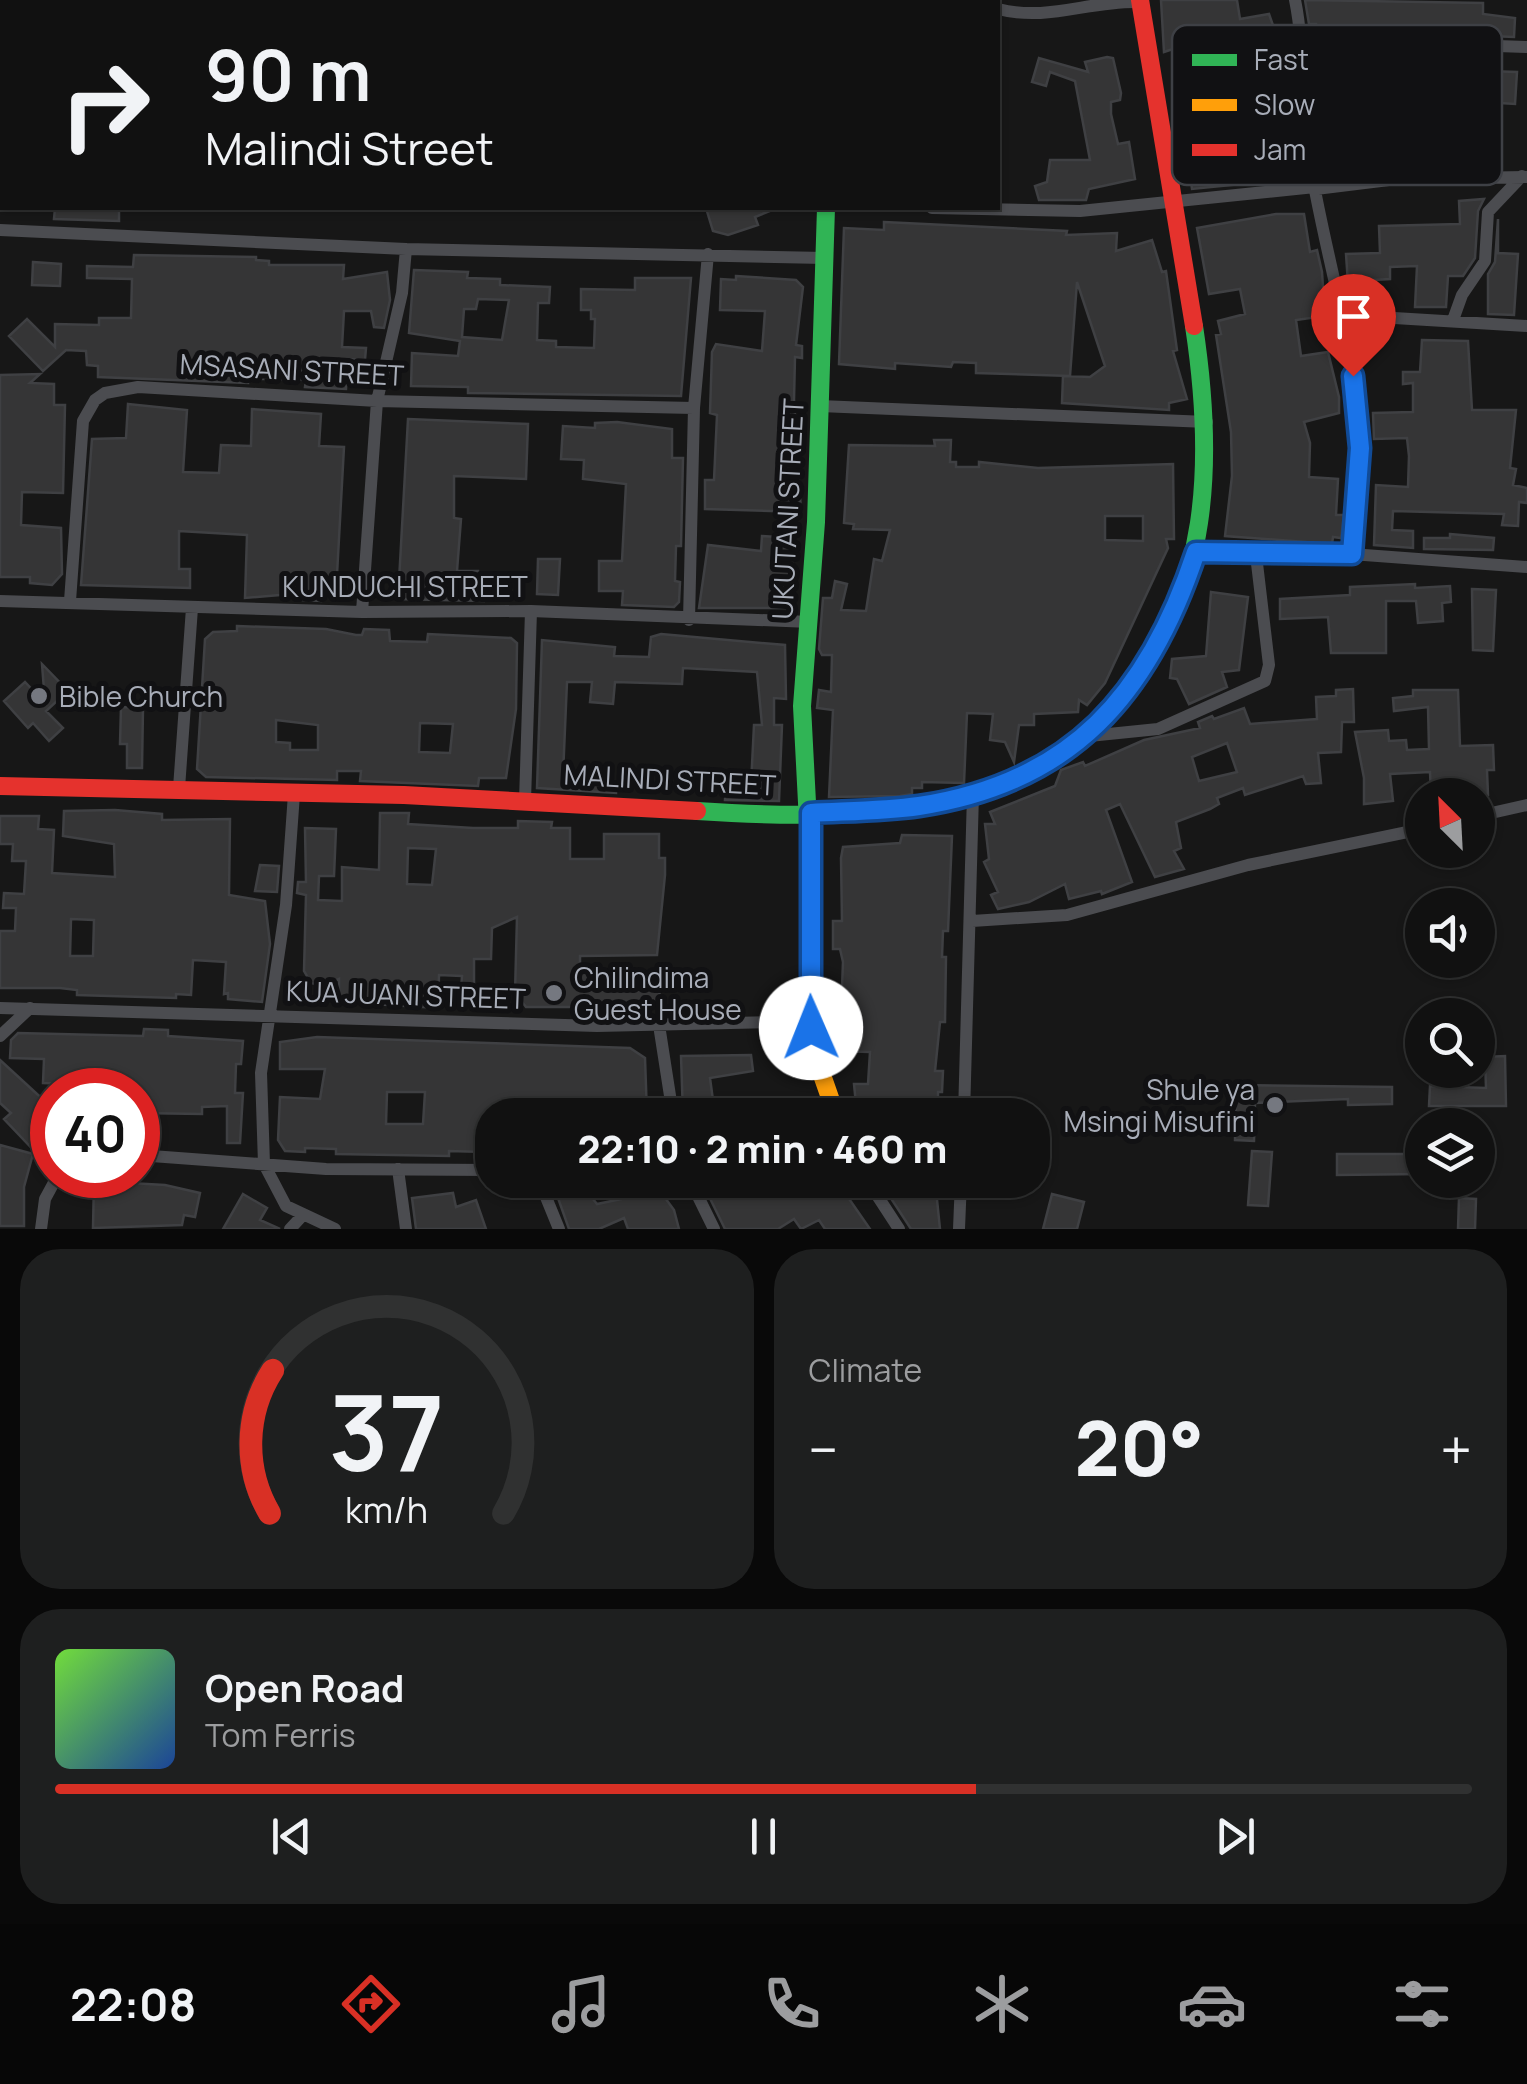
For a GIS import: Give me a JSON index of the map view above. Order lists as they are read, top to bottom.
{
  "streets": {
    "street": [
      "MSASANI STREET",
      "UKUTANI STREET",
      "KUNDUCHI STREET",
      "MALINDI STREET",
      "KUA JUANI STREET"
    ]
  },
  "crossings": [
    ["MSASANI STREET", "KUNDUCHI STREET"],
    ["UKUTANI STREET", "KUNDUCHI STREET"],
    ["UKUTANI STREET", "MALINDI STREET"],
    ["UKUTANI STREET", "KUA JUANI STREET"]
  ],
  "places": ["Bible Church", "Chilindima Guest House", "Shule ya Msingi Misufini"],
  "legend": ["Fast", "Slow", "Jam"],
  "north": "top left",
  "page": {
    "turn": ["90 m", "Malindi Street"],
    "limit": "40",
    "trip": "22:10 · 2 min · 460 m",
    "tile": "Climate",
    "heat": ["−", "20°", "+"],
    "song": ["Open Road", "Tom Ferris"],
    "tabs": "22:08",
    "gauge": ["37", "km/h"]
  }
}
